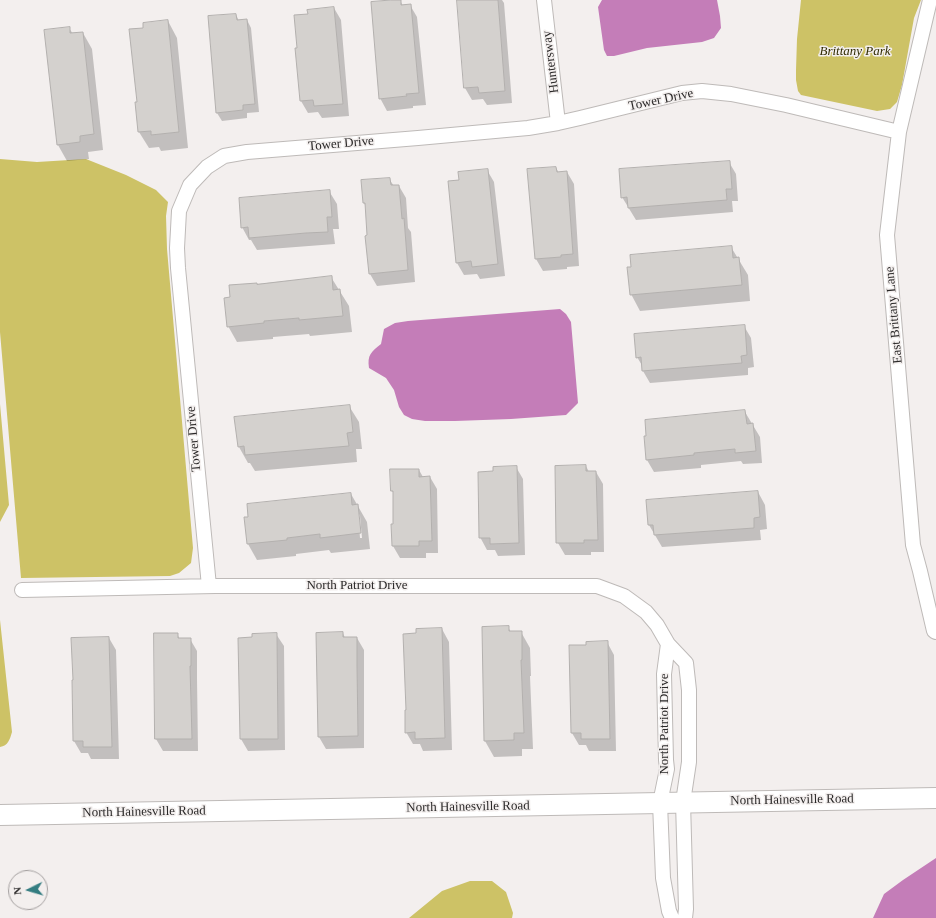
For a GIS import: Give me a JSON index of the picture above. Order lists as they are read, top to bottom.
{
  "streets": {
    "main road": ["North Hainesville Road"],
    "street": [
      "Huntersway",
      "Tower Drive",
      "East Brittany Lane",
      "North Patriot Drive"
    ]
  },
  "crossings": [
    ["Huntersway", "Tower Drive"],
    ["Tower Drive", "East Brittany Lane"],
    ["Tower Drive", "North Patriot Drive"],
    ["North Patriot Drive", "North Hainesville Road"]
  ],
  "parks": ["Brittany Park"],
  "north": "left"
}
